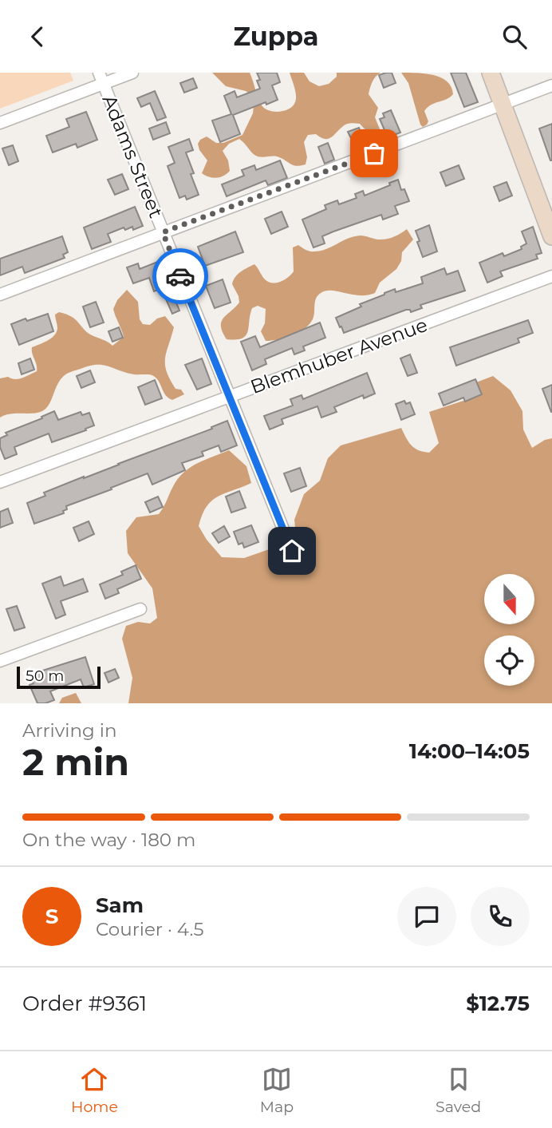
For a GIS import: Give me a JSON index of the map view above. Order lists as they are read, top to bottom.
{
  "streets": {
    "street": ["Adams Street", "Blemhuber Avenue"]
  },
  "crossings": [
    ["Adams Street", "Blemhuber Avenue"]
  ],
  "scale_bar": "50 m",
  "north": "bottom",
  "page": {
    "header": "Zuppa",
    "scale": "50 m",
    "heading": ["2 min", "Arriving in", "14:00–14:05"],
    "panel": [
      "Sam",
      "Courier · 4.5",
      "Order #9361",
      "$12.75"
    ],
    "bar": "On the way · 180 m",
    "round": "S",
    "tabs": ["Home", "Map", "Saved"]
  }
}
